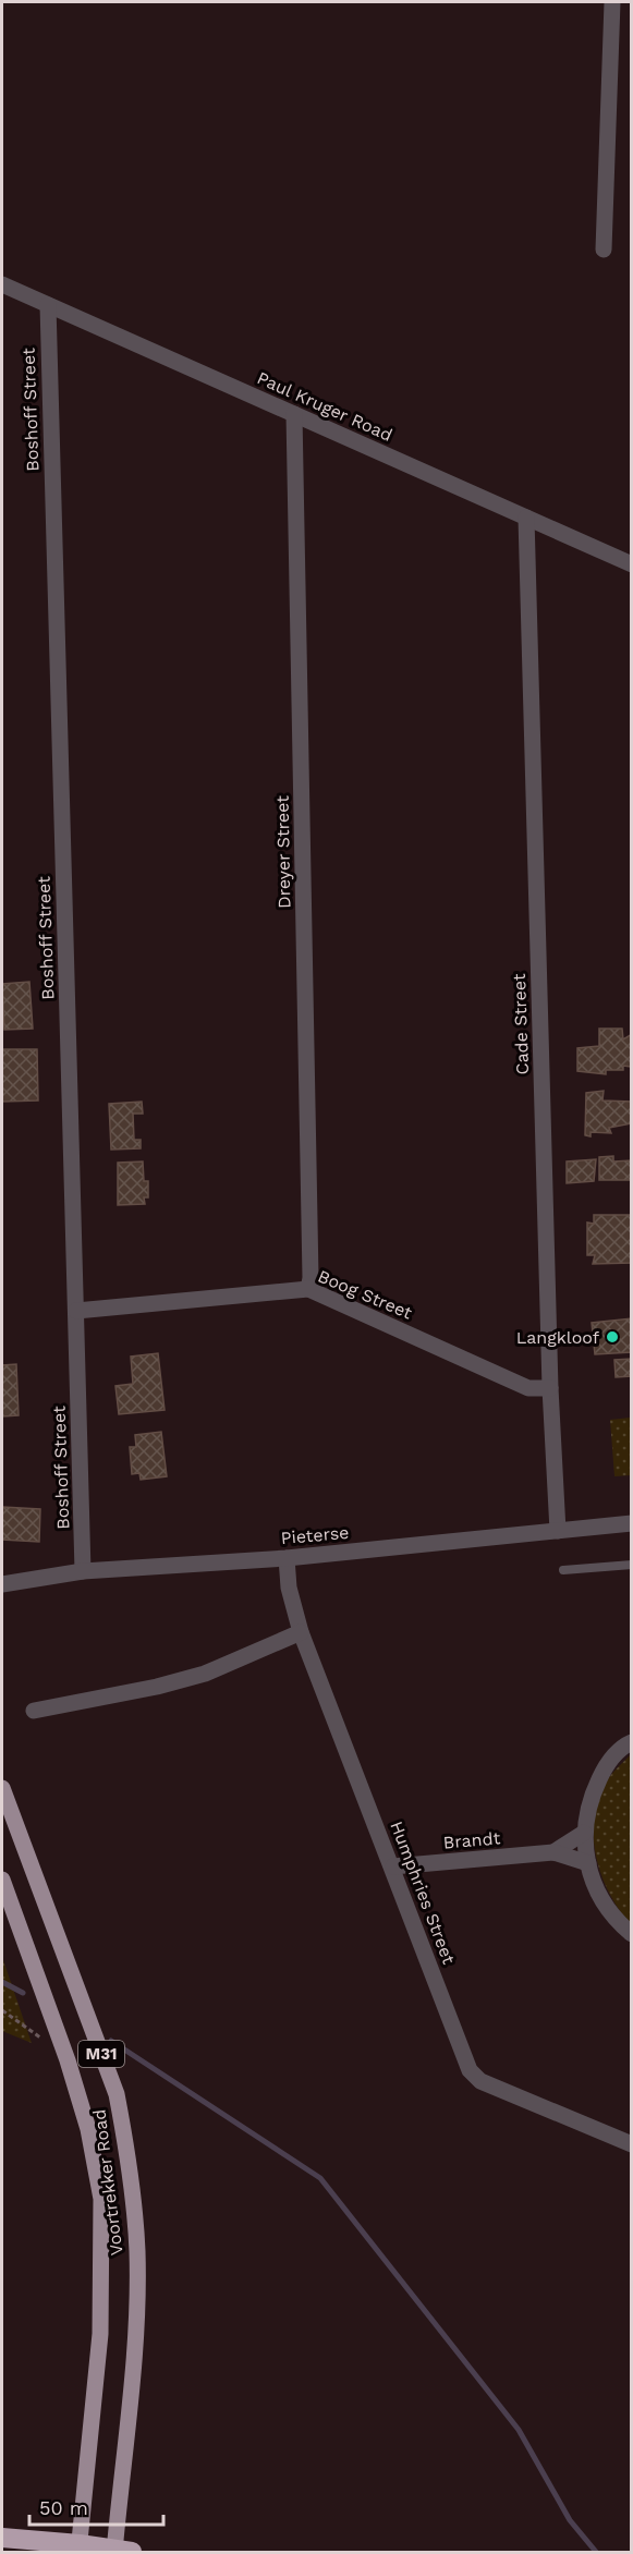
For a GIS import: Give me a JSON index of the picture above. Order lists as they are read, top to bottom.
{
  "streets": {
    "main road": ["M31", "Voortrekker Road"],
    "street": [
      "Paul Kruger Road",
      "Boshoff Street",
      "Dreyer Street",
      "Cade Street",
      "Boog Street",
      "Pieterse",
      "Brandt",
      "Humphries Street"
    ]
  },
  "crossings": [
    ["Paul Kruger Road", "Boshoff Street"],
    ["Paul Kruger Road", "Dreyer Street"],
    ["Paul Kruger Road", "Cade Street"],
    ["Boshoff Street", "Boog Street"],
    ["Boshoff Street", "Pieterse"],
    ["Dreyer Street", "Boog Street"],
    ["Cade Street", "Boog Street"],
    ["Cade Street", "Pieterse"],
    ["Pieterse", "Humphries Street"],
    ["Brandt", "Humphries Street"]
  ],
  "places": ["Langkloof"],
  "scale_bar": "50 m"
}
